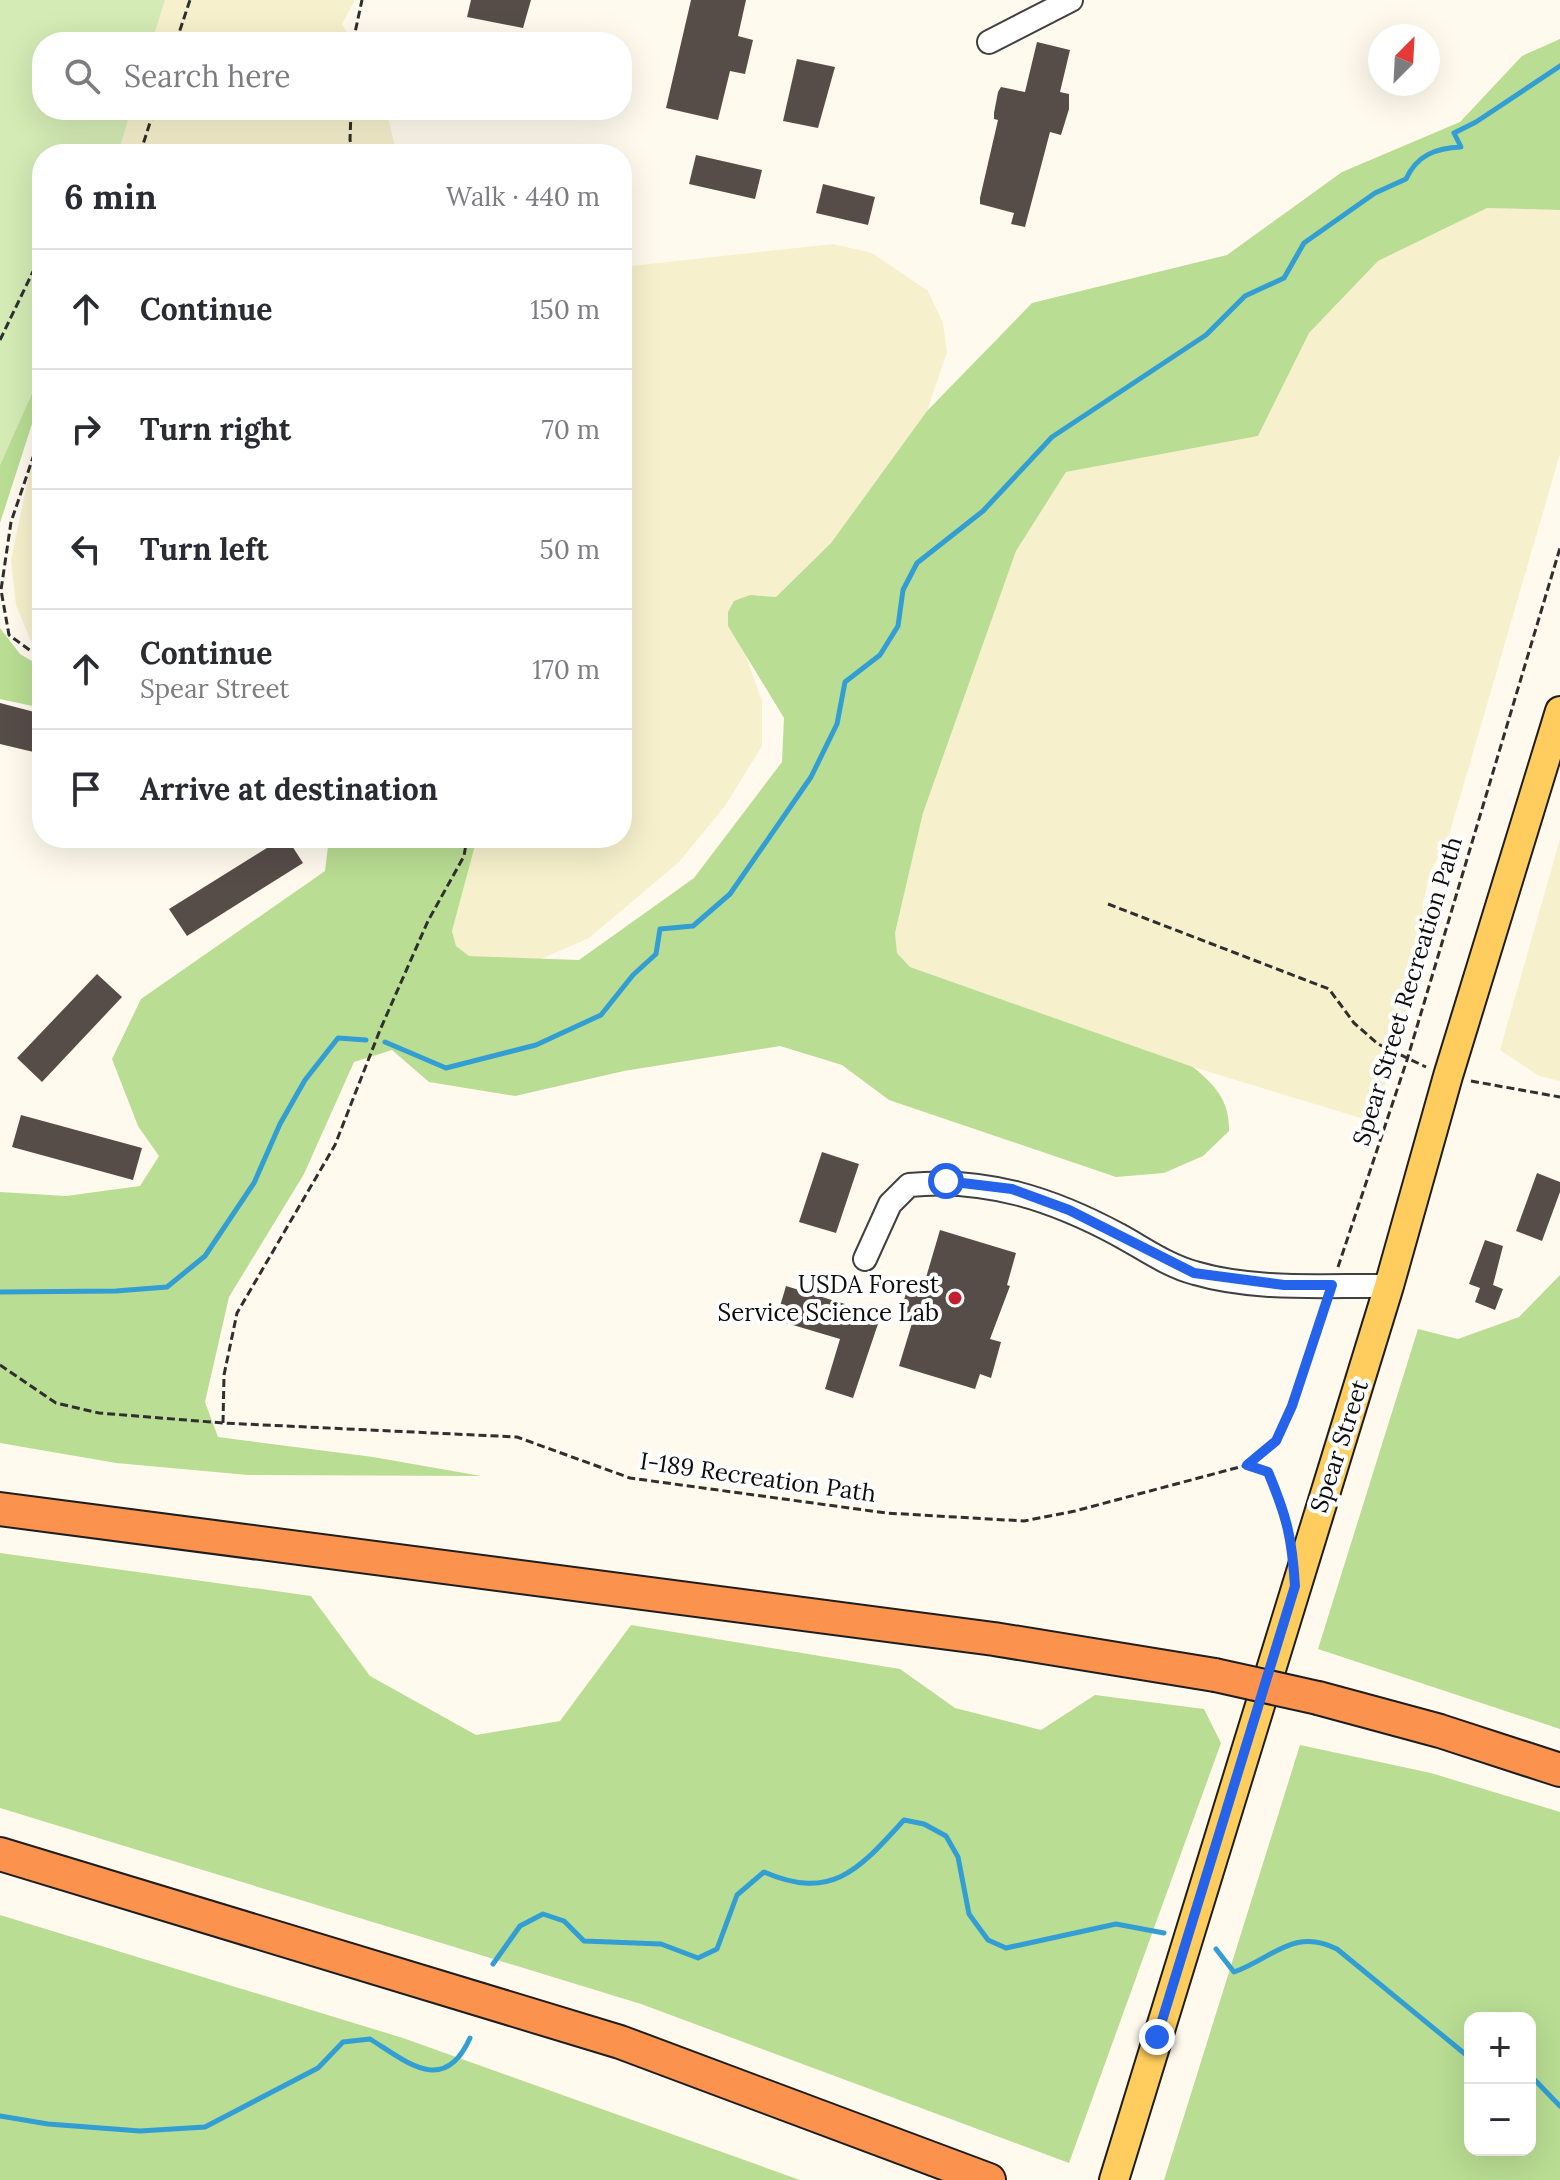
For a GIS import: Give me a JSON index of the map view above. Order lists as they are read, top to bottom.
{
  "streets": {
    "main road": ["Spear Street"],
    "path": ["Spear Street Recreation Path", "I-189 Recreation Path"]
  },
  "crossings": [
    ["Spear Street Recreation Path", "I-189 Recreation Path"]
  ],
  "places": ["USDA Forest Service Science Lab"],
  "north": "top right",
  "page": {
    "search": "Search here",
    "heading": ["6 min", "Walk · 440 m"],
    "list": [
      ["Continue", "150 m"],
      ["Turn right", "70 m"],
      ["Turn left", "50 m"],
      ["Continue", "Spear Street", "170 m"],
      "Arrive at destination"
    ],
    "map_buttons": ["+", "−"]
  }
}
